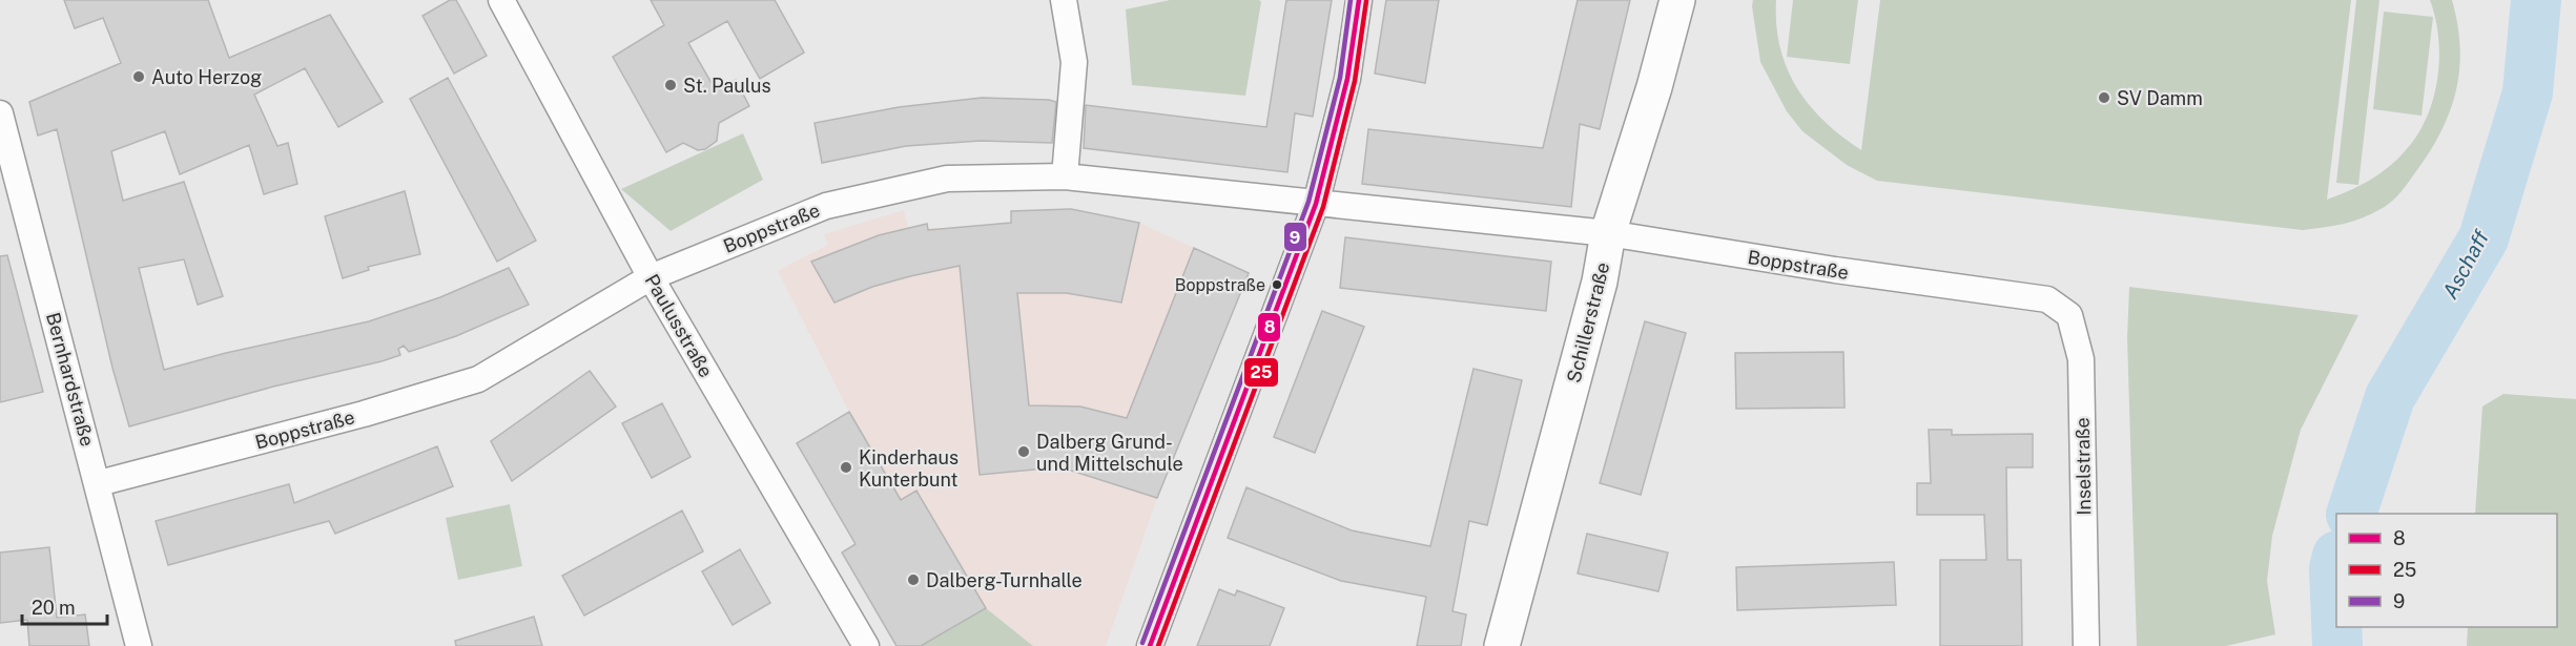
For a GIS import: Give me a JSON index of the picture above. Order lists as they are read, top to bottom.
{
  "streets": {
    "main road": ["Schillerstraße"],
    "street": [
      "Boppstraße",
      "Paulusstraße",
      "Bernhardstraße",
      "Inselstraße"
    ]
  },
  "crossings": [
    ["Boppstraße", "Schillerstraße"],
    ["Boppstraße", "Paulusstraße"],
    ["Boppstraße", "Bernhardstraße"],
    ["Boppstraße", "Inselstraße"]
  ],
  "water": ["Aschaff"],
  "places": [
    "Auto Herzog",
    "St. Paulus",
    "SV Damm",
    "Boppstraße",
    "Dalberg Grund- und Mittelschule",
    "Kinderhaus Kunterbunt",
    "Dalberg-Turnhalle"
  ],
  "lines": ["transit line 8", "transit line 9", "transit line 25"],
  "legend": ["8", "25", "9"],
  "scale_bar": "20 m"
}
